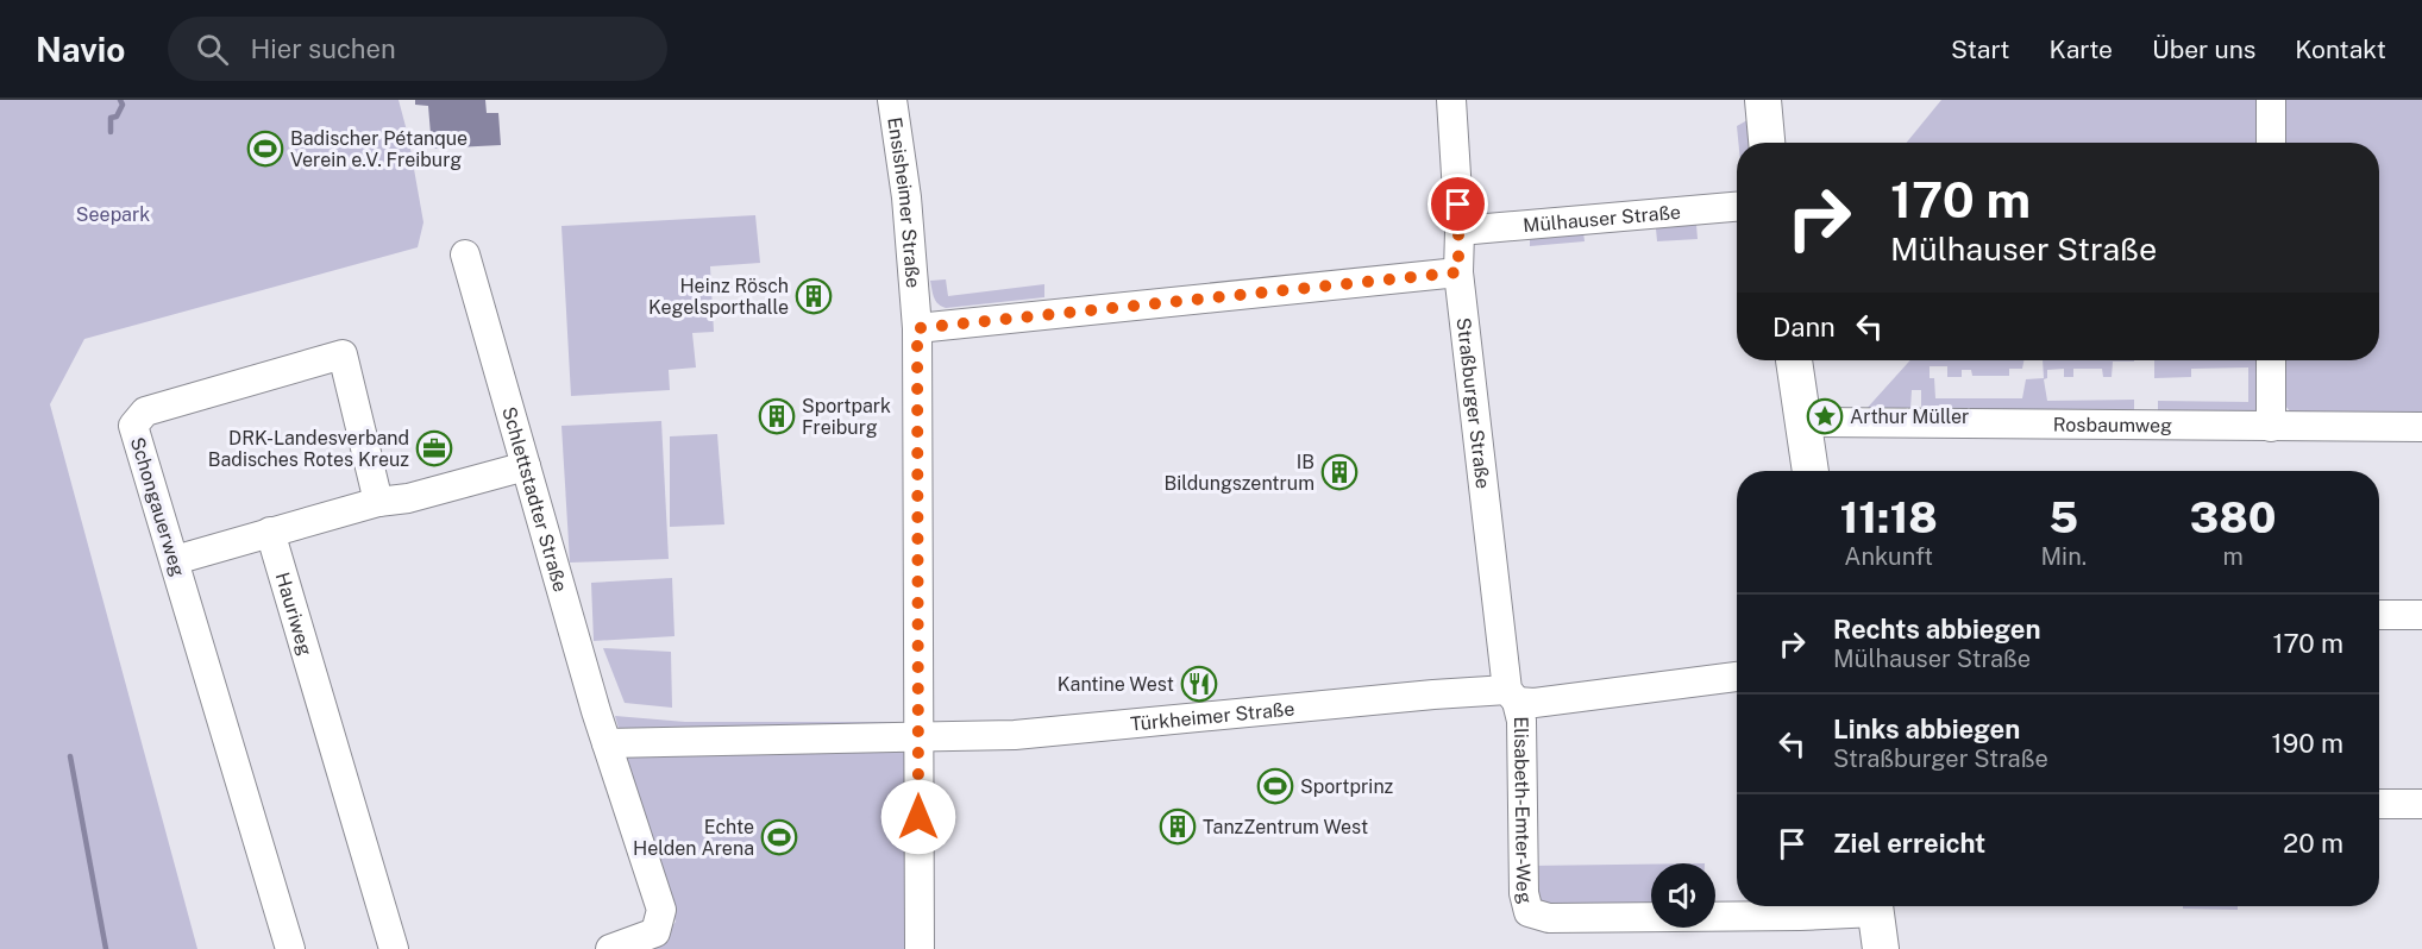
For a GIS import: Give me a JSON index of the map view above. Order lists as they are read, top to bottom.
{
  "streets": {
    "street": [
      "Ensisheimer Straße",
      "Mülhauser Straße",
      "Straßburger Straße",
      "Rosbaumweg",
      "Schlettstadter Straße",
      "Schongauerweg",
      "Hauriweg",
      "Türkheimer Straße",
      "Elisabeth-Emter-Weg"
    ]
  },
  "crossings": [
    ["Ensisheimer Straße", "Türkheimer Straße"],
    ["Mülhauser Straße", "Straßburger Straße"],
    ["Straßburger Straße", "Türkheimer Straße"],
    ["Straßburger Straße", "Elisabeth-Emter-Weg"],
    ["Türkheimer Straße", "Elisabeth-Emter-Weg"]
  ],
  "parks": ["Seepark"],
  "places": {
    "sports": ["Badischer Pétanque Verein e.V. Freiburg", "Sportprinz", "Echte Helden Arena"],
    "building": [
      "Heinz Rösch Kegelsporthalle",
      "Sportpark Freiburg",
      "IB Bildungszentrum",
      "TanzZentrum West"
    ],
    "place": ["Arthur Müller"],
    "office": ["DRK-Landesverband Badisches Rotes Kreuz"],
    "restaurant": ["Kantine West"]
  },
  "page": {
    "header": "Navio",
    "search": "Hier suchen",
    "nav": [
      "Start",
      "Karte",
      "Über uns",
      "Kontakt"
    ],
    "turn": ["170 m", "Mülhauser Straße"],
    "then": "Dann",
    "eta": [
      "11:18",
      "Ankunft",
      "5",
      "Min.",
      "380",
      "m"
    ],
    "list": [
      {
        "name": "Rechts abbiegen",
        "note": "Mülhauser Straße",
        "value": "170 m"
      },
      {
        "name": "Links abbiegen",
        "note": "Straßburger Straße",
        "value": "190 m"
      },
      {
        "name": "Ziel erreicht",
        "value": "20 m"
      }
    ]
  }
}
